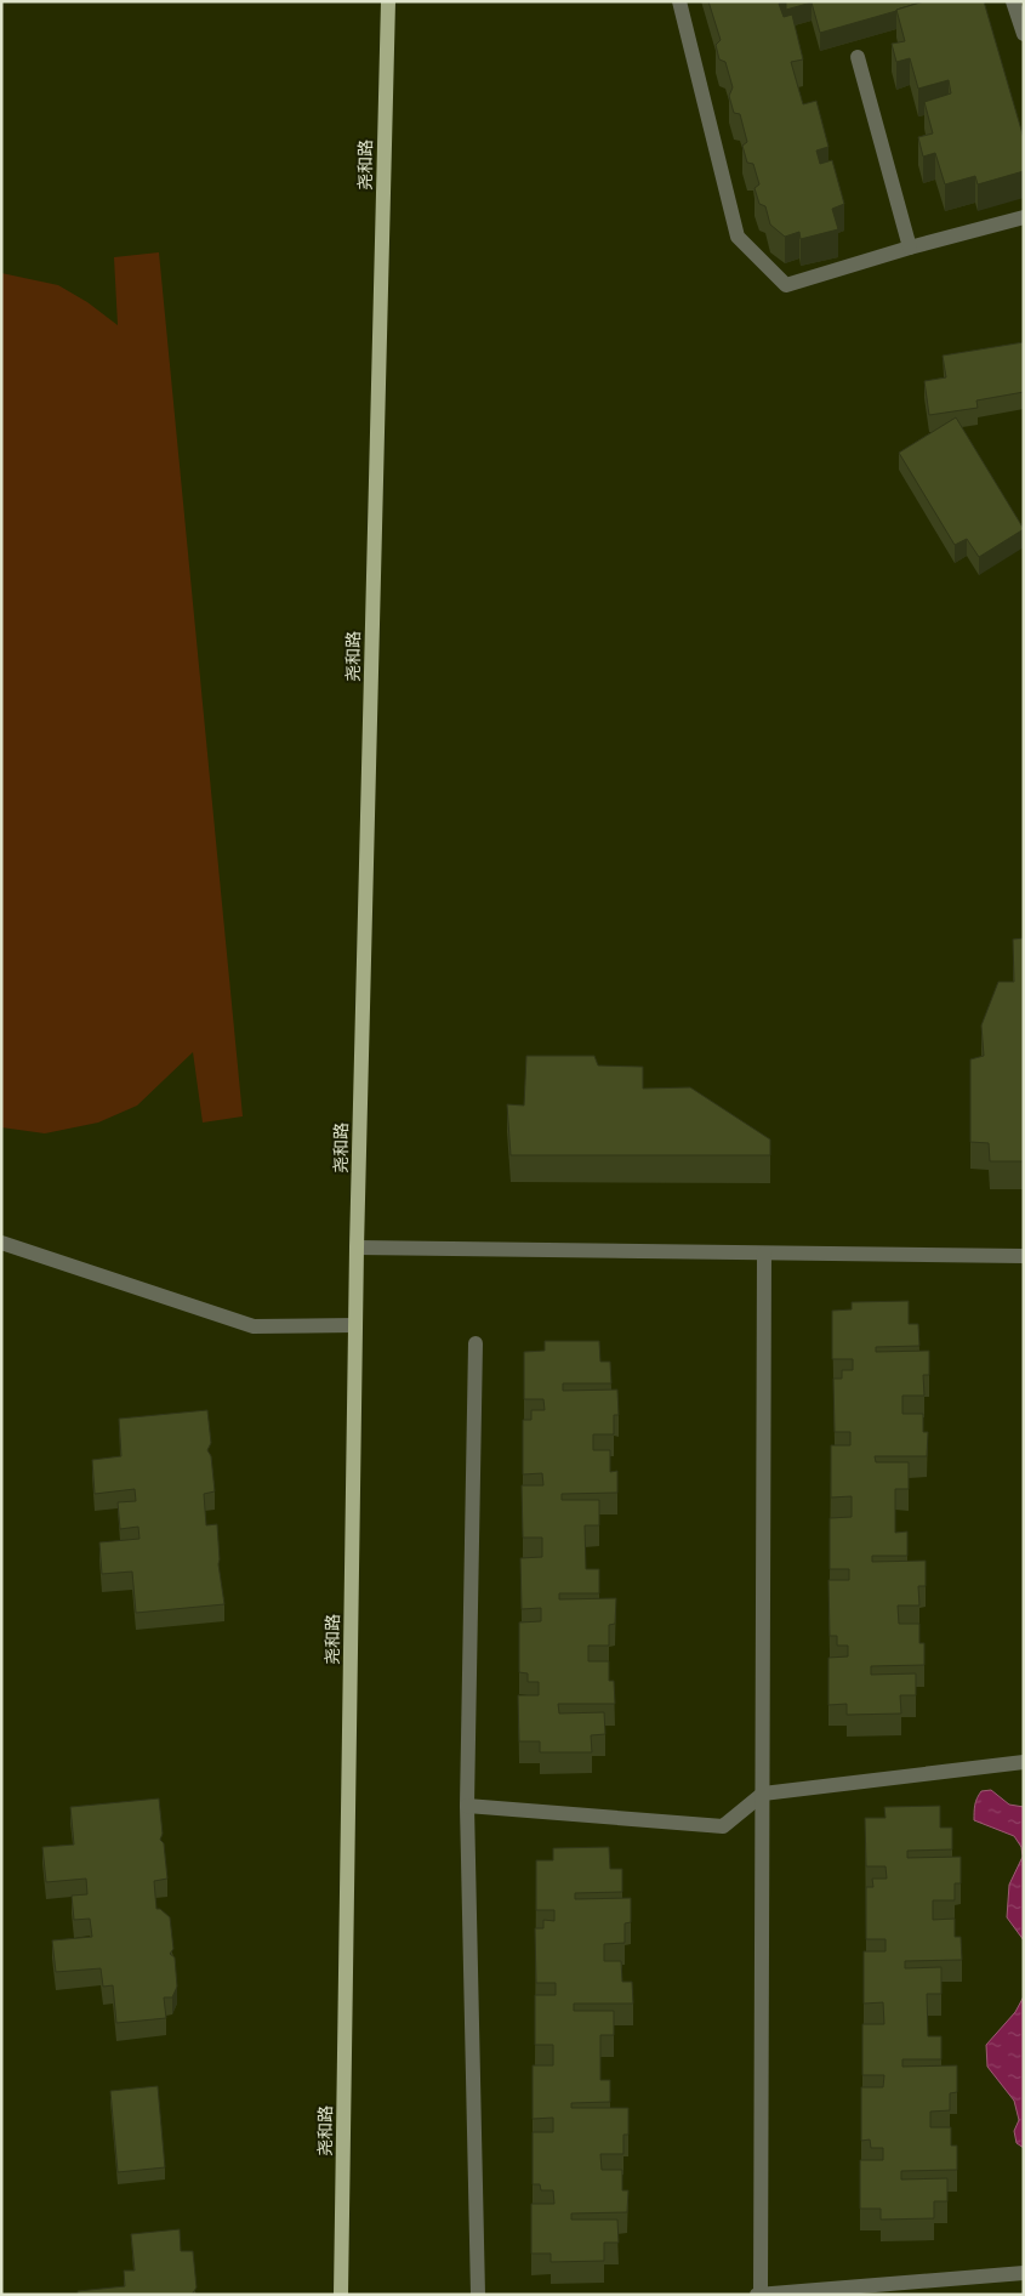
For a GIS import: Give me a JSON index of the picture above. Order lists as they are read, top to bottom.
{
  "streets": {
    "main road": ["尧和路"]
  }
}
